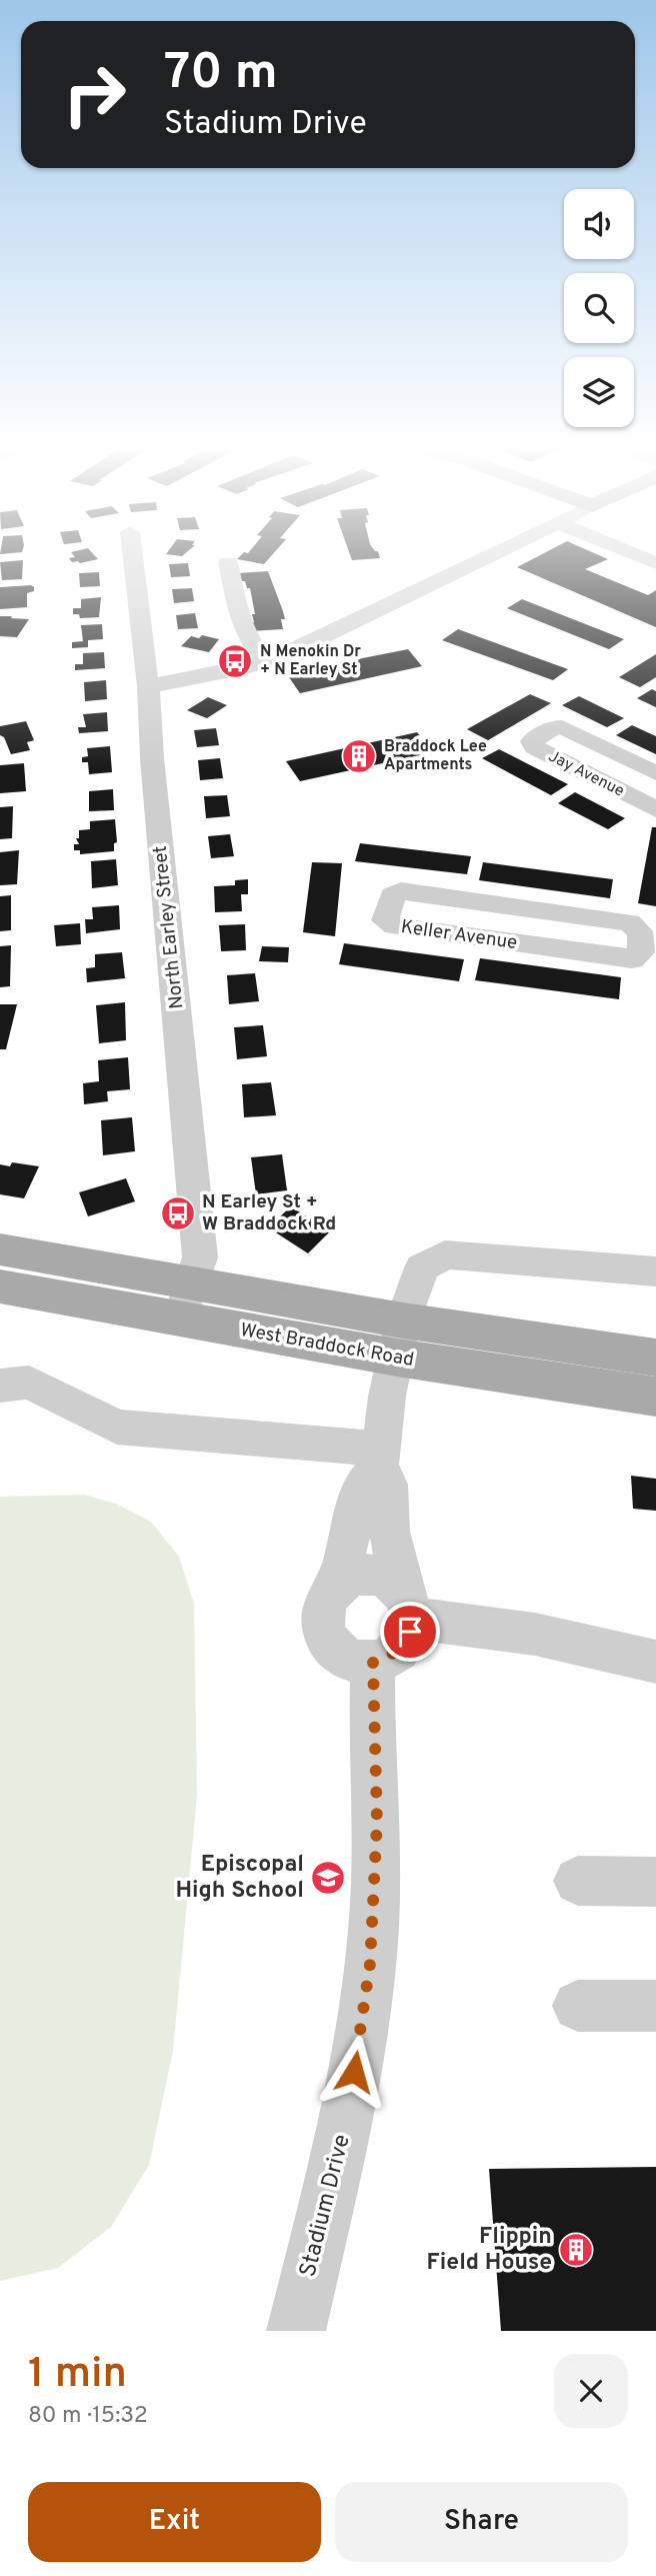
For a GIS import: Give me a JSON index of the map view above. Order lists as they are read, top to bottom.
{
  "streets": {
    "main road": ["West Braddock Road"],
    "street": [
      "Jay Avenue",
      "North Earley Street",
      "Keller Avenue",
      "Stadium Drive"
    ]
  },
  "crossings": [
    ["North Earley Street", "West Braddock Road"]
  ],
  "places": {
    "bus stop": ["N Menokin Dr + N Earley St", "N Earley St + W Braddock Rd"],
    "building": ["Braddock Lee Apartments", "Flippin Field House"],
    "school or university": ["Episcopal High School"]
  },
  "page": {
    "turn": ["70 m", "Stadium Drive"],
    "heading": ["1 min", "80 m · 15:32"],
    "buttons": ["Exit", "Share"]
  }
}
